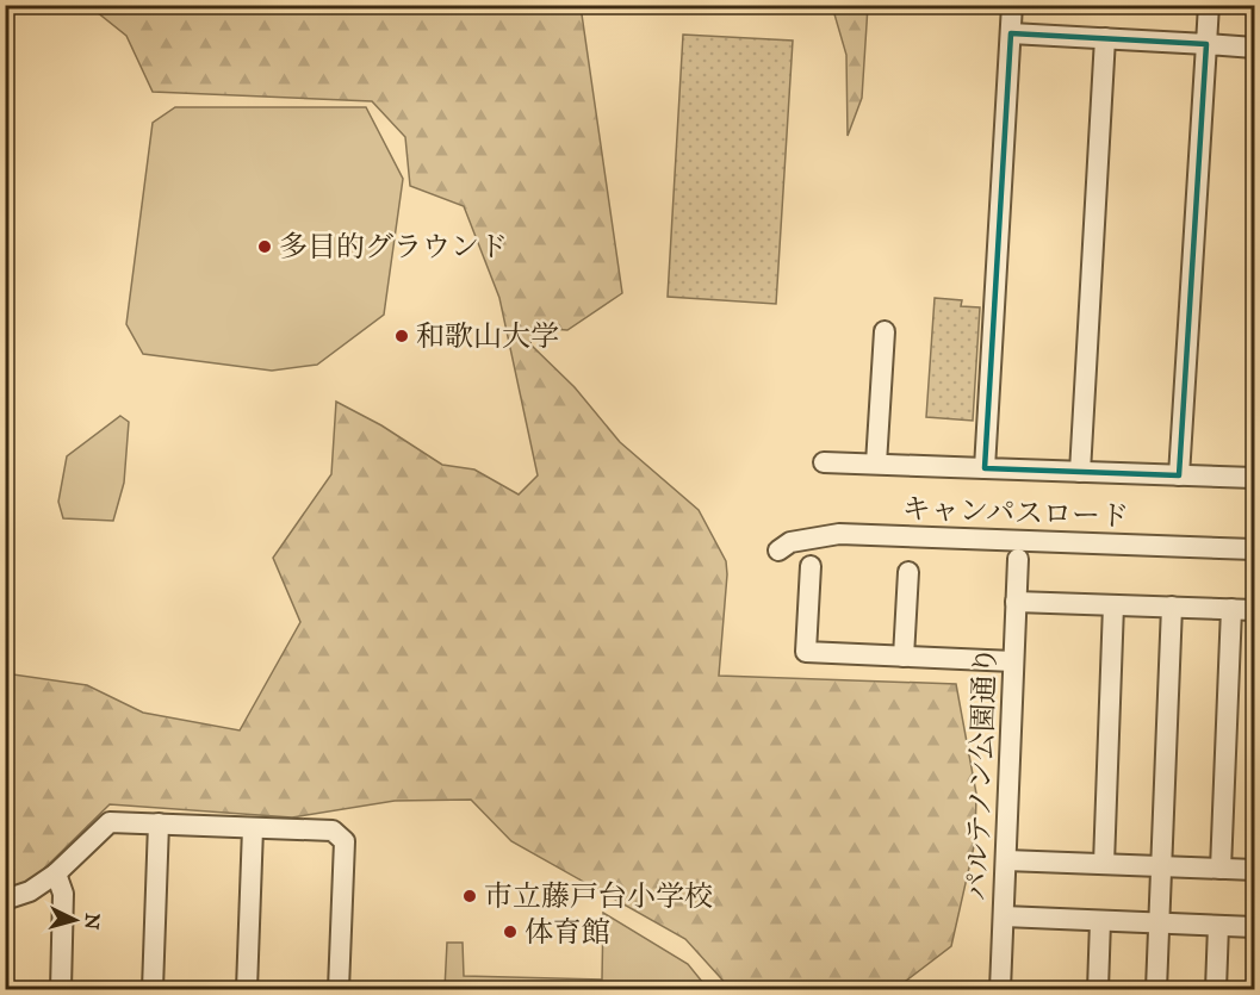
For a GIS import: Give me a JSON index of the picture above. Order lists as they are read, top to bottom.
{
  "streets": {
    "street": ["キャンパスロード", "パルテノン公園通り"]
  },
  "places": [
    "多目的グラウンド",
    "和歌山大学",
    "市立藤戸台小学校",
    "体育館"
  ],
  "north": "right"
}
